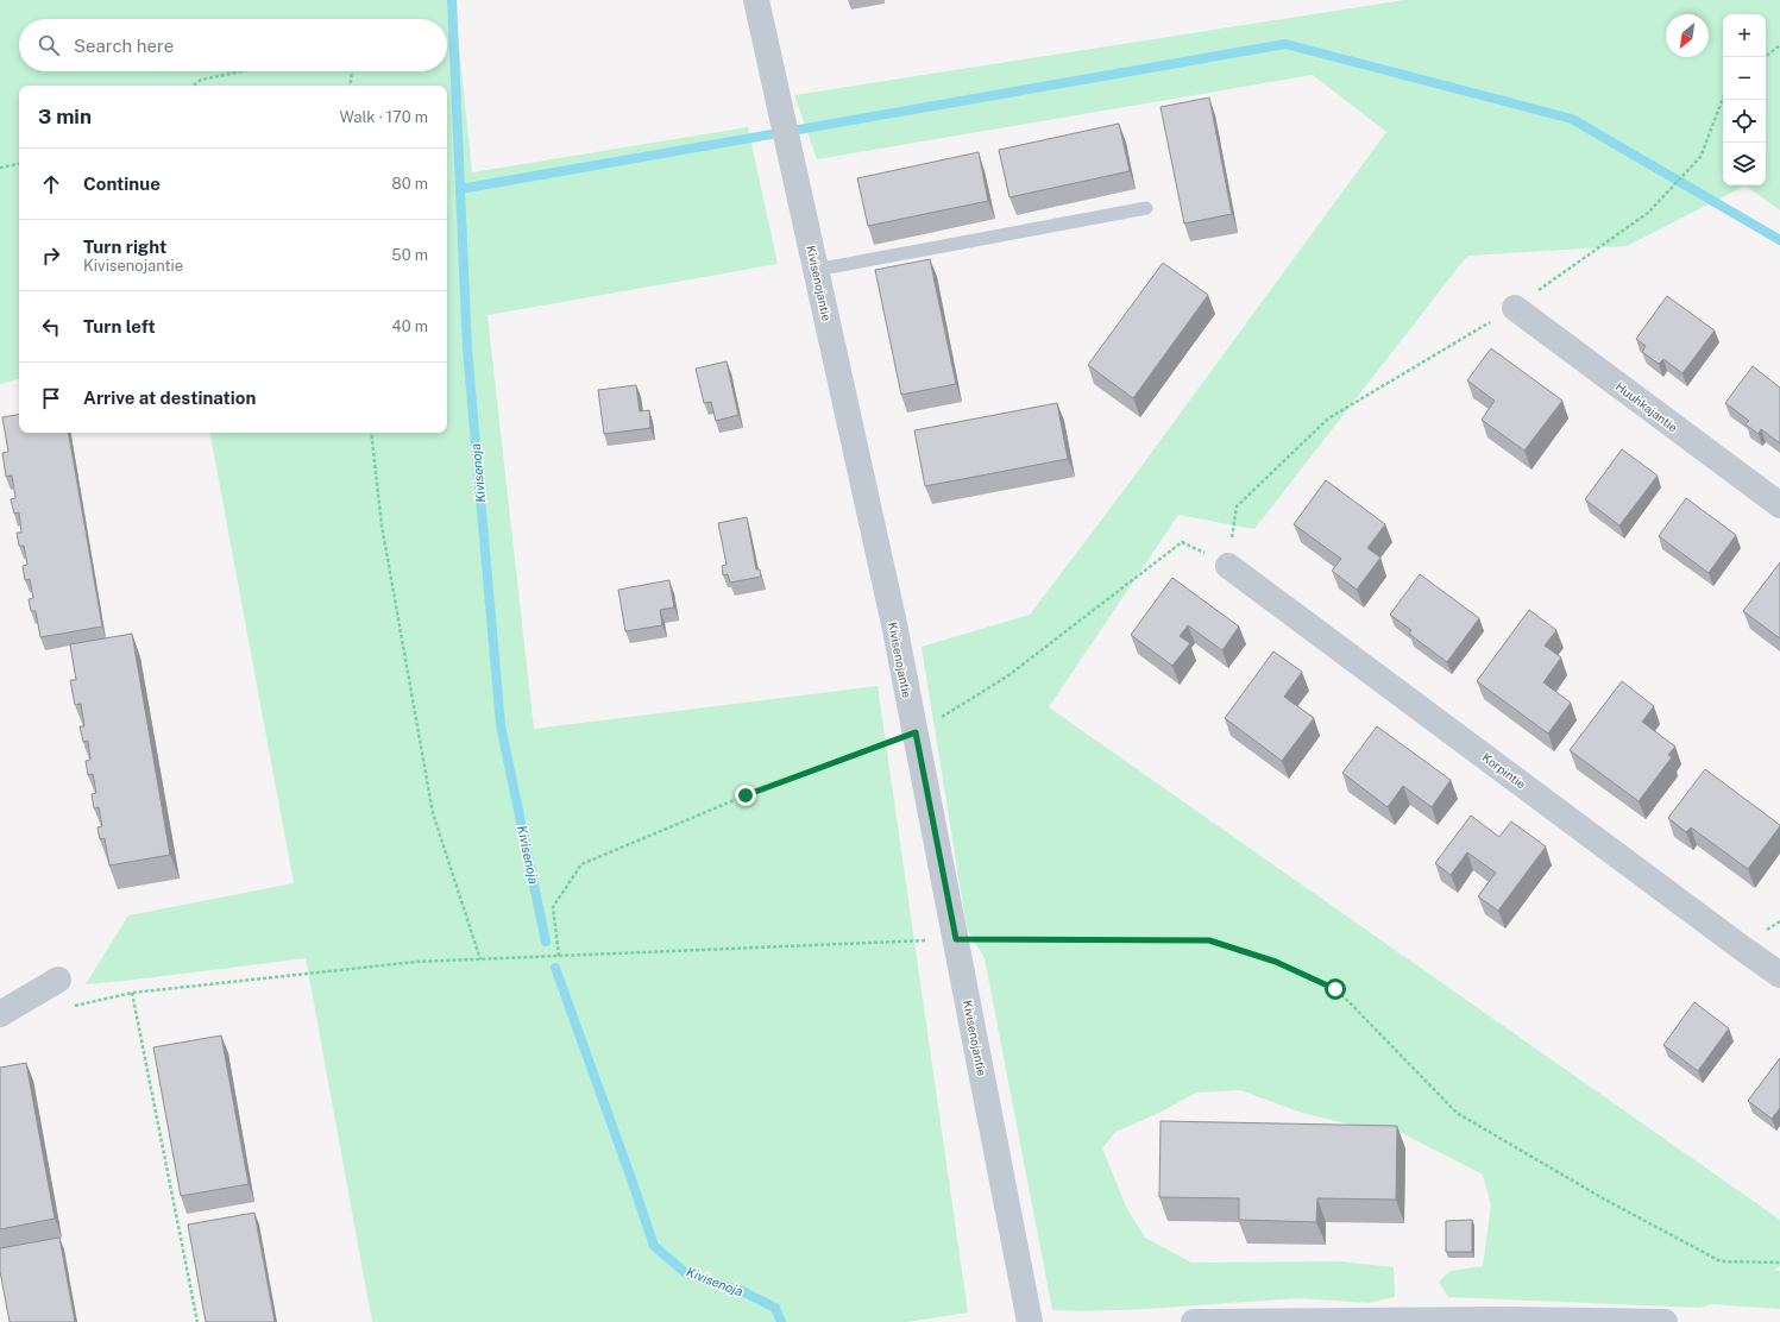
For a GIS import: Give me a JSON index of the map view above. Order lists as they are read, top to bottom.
{
  "streets": {
    "street": ["Kivisenojantie", "Huuhkajantie", "Korpintie"]
  },
  "water": ["Kivisenoja"],
  "north": "bottom left",
  "page": {
    "map_buttons": ["+", "−"],
    "search": "Search here",
    "heading": ["3 min", "Walk · 170 m"],
    "list": [
      ["Continue", "80 m"],
      ["Turn right", "Kivisenojantie", "50 m"],
      ["Turn left", "40 m"],
      "Arrive at destination"
    ]
  }
}
